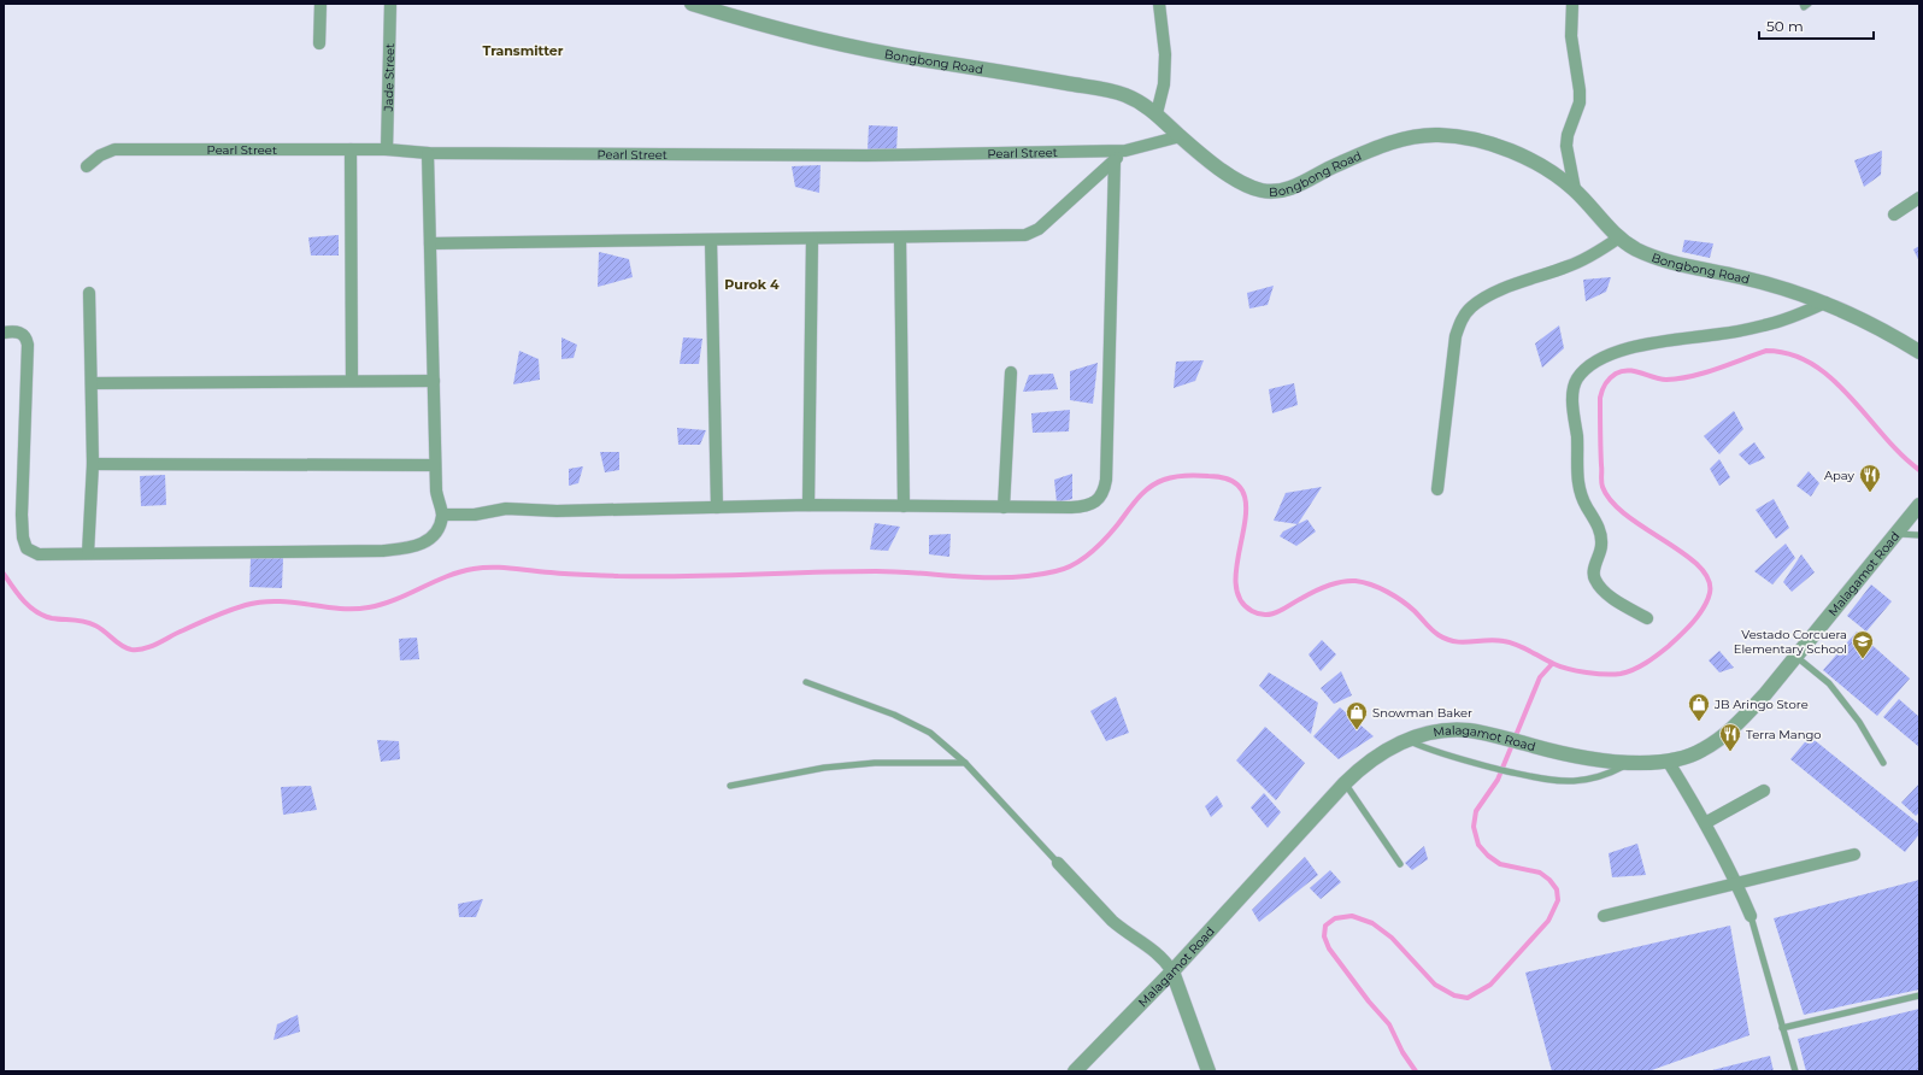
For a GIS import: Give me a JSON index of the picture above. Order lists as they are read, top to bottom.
{
  "streets": {
    "street": [
      "Bongbong Road",
      "Jade Street",
      "Pearl Street",
      "Malagamot Road"
    ]
  },
  "crossings": [
    ["Bongbong Road", "Pearl Street"],
    ["Jade Street", "Pearl Street"]
  ],
  "districts": ["Transmitter", "Purok 4"],
  "places": {
    "restaurant": ["Apay", "Terra Mango"],
    "school or university": ["Vestado Corcuera Elementary School"],
    "shop": ["JB Aringo Store", "Snowman Baker"]
  },
  "scale_bar": "50 m"
}
